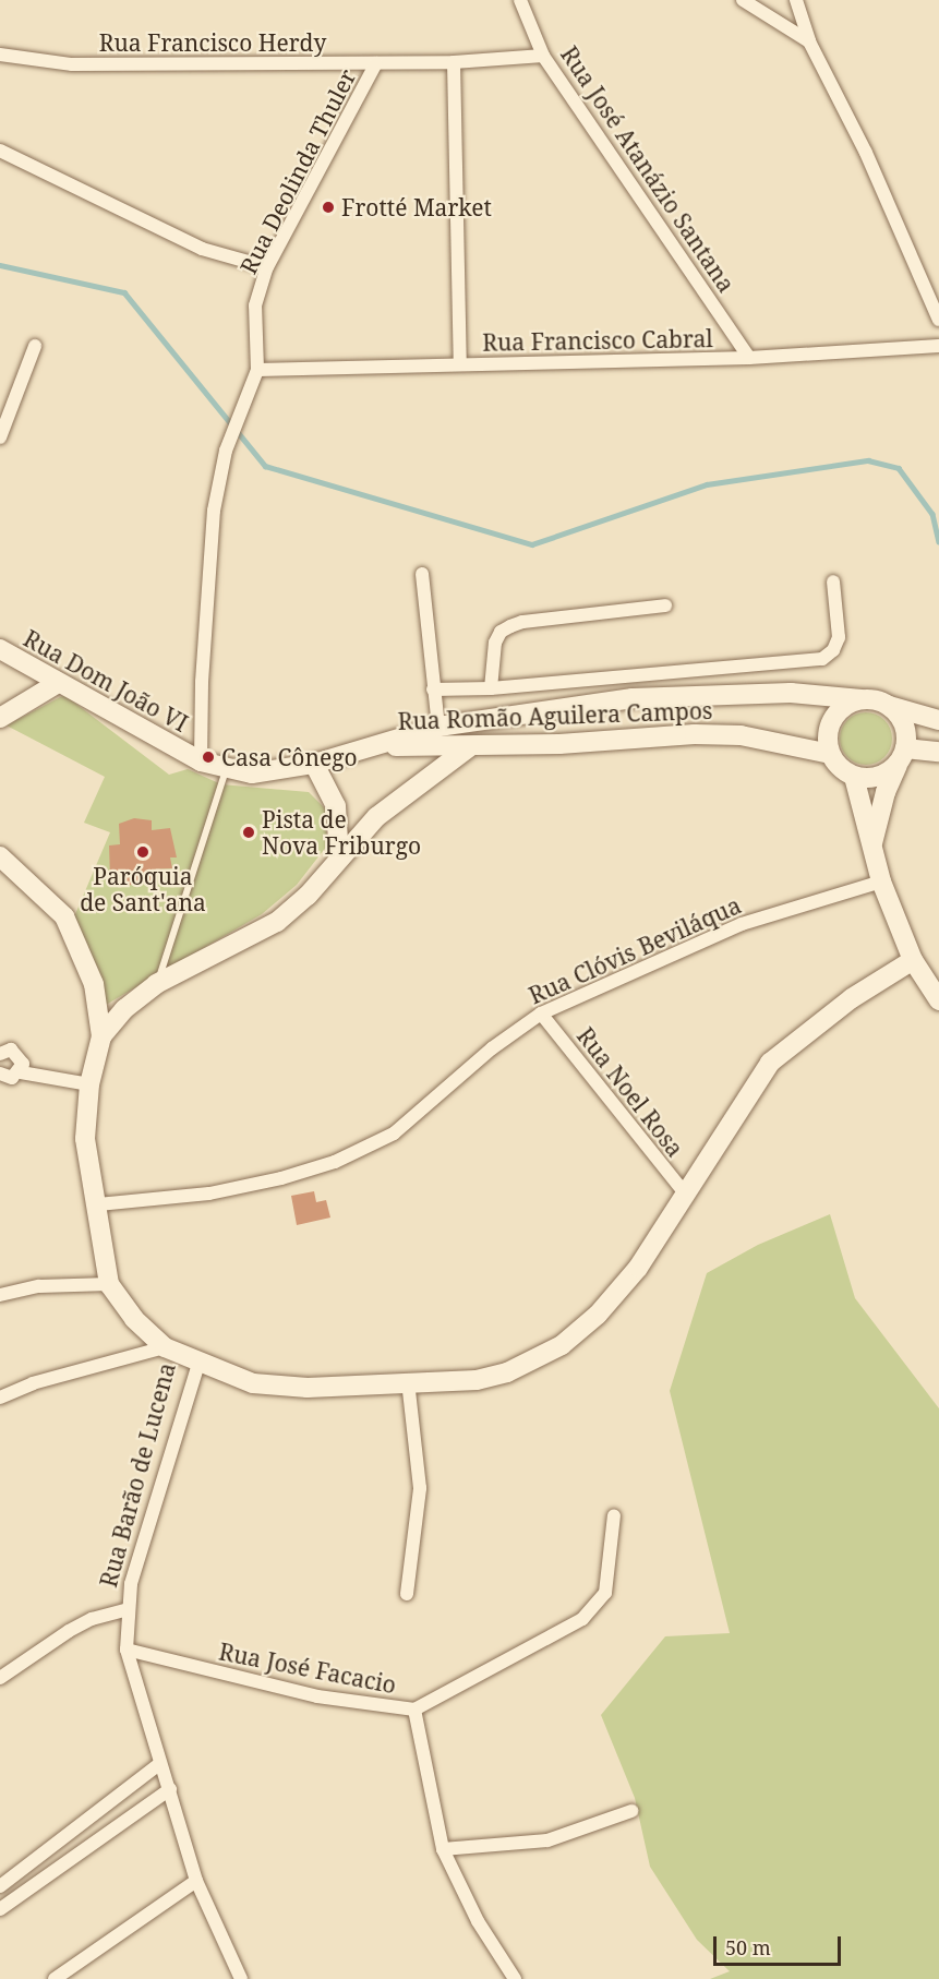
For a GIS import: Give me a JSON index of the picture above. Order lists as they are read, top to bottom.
{
  "streets": {
    "street": [
      "Rua Francisco Herdy",
      "Rua José Atanázio Santana",
      "Rua Deolinda Thuler",
      "Rua Francisco Cabral",
      "Rua Dom João VI",
      "Rua Romão Aguilera Campos",
      "Rua Clóvis Beviláqua",
      "Rua Noel Rosa",
      "Rua Barão de Lucena",
      "Rua José Facacio"
    ]
  },
  "crossings": [
    ["Rua Francisco Herdy", "Rua José Atanázio Santana"],
    ["Rua Francisco Herdy", "Rua Deolinda Thuler"],
    ["Rua José Atanázio Santana", "Rua Francisco Cabral"],
    ["Rua Deolinda Thuler", "Rua Francisco Cabral"],
    ["Rua Deolinda Thuler", "Rua Dom João VI"],
    ["Rua Dom João VI", "Rua Romão Aguilera Campos"],
    ["Rua Clóvis Beviláqua", "Rua Noel Rosa"],
    ["Rua Clóvis Beviláqua", "Rua Barão de Lucena"],
    ["Rua Barão de Lucena", "Rua José Facacio"]
  ],
  "places": [
    "Frotté Market",
    "Casa Cônego",
    "Pista de Nova Friburgo",
    "Paróquia de Sant'ana"
  ],
  "scale_bar": "50 m"
}
